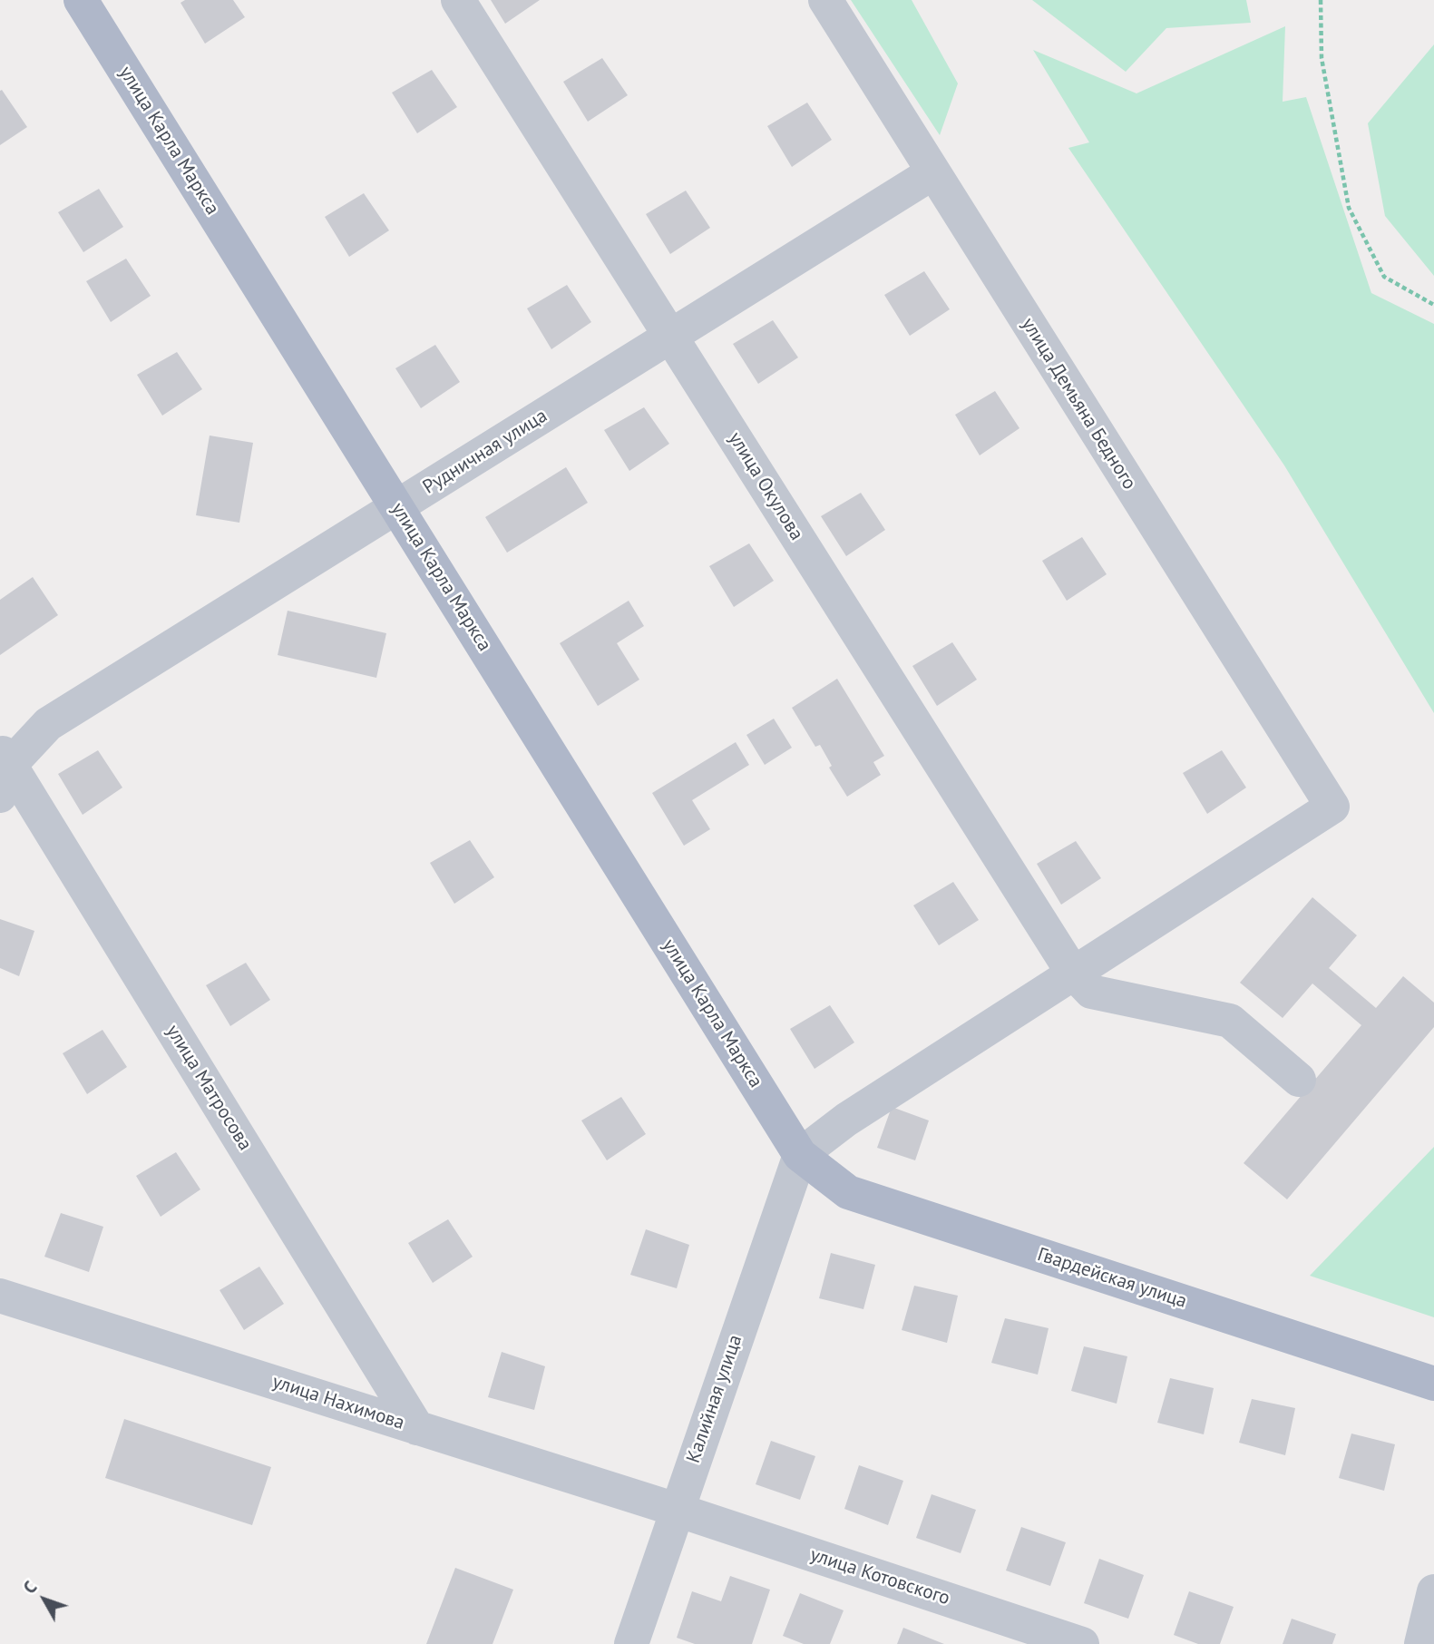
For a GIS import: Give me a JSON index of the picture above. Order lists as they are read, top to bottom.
{
  "streets": {
    "main road": ["улица Карла Маркса", "Гвардейская улица"],
    "street": [
      "улица Демьяна Бедного",
      "Рудничная улица",
      "улица Окулова",
      "улица Матросова",
      "Калийная улица",
      "улица Нахимова",
      "улица Котовского"
    ]
  },
  "crossings": [
    ["улица Карла Маркса", "Рудничная улица"],
    ["улица Карла Маркса", "Гвардейская улица"],
    ["улица Карла Маркса", "Калийная улица"],
    ["улица Демьяна Бедного", "Рудничная улица"],
    ["улица Демьяна Бедного", "улица Окулова"],
    ["Рудничная улица", "улица Окулова"],
    ["Рудничная улица", "улица Матросова"],
    ["улица Матросова", "улица Нахимова"],
    ["Гвардейская улица", "Калийная улица"],
    ["Калийная улица", "улица Нахимова"],
    ["Калийная улица", "улица Котовского"],
    ["улица Нахимова", "улица Котовского"]
  ],
  "north": "top left"
}
